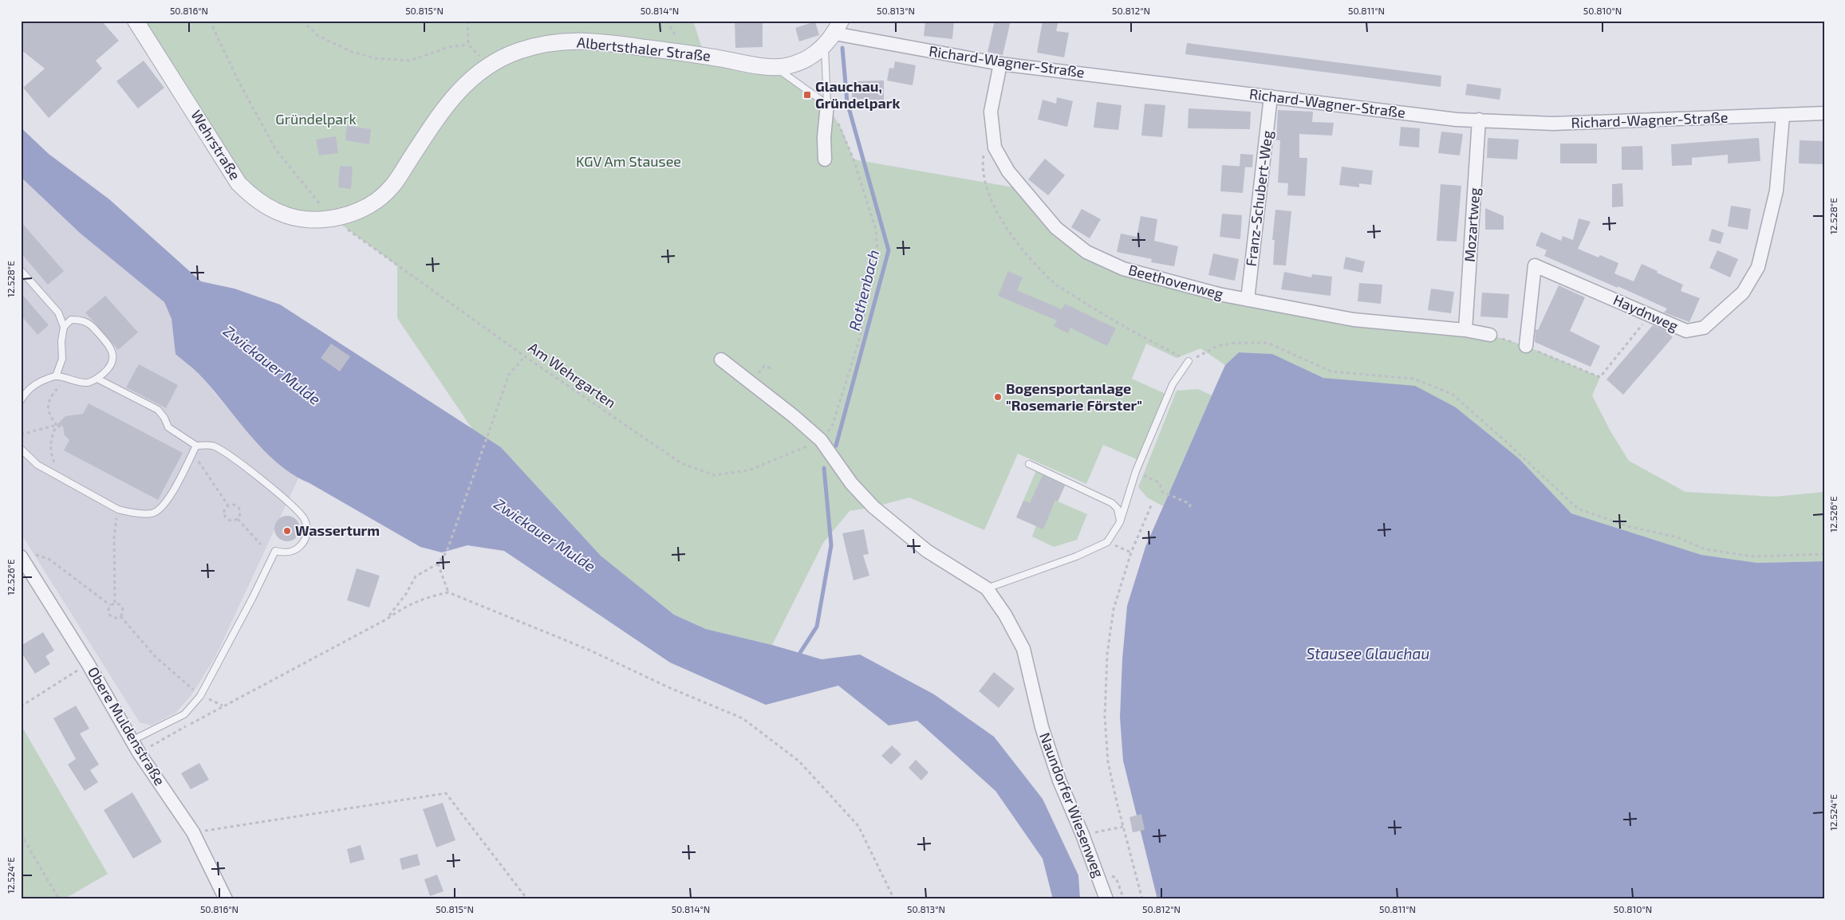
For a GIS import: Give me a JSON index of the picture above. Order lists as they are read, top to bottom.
{
  "streets": {
    "street": [
      "Albertsthaler Straße",
      "Richard-Wagner-Straße",
      "Wehrstraße",
      "Franz-Schubert-Weg",
      "Mozartweg",
      "Beethovenweg",
      "Haydnweg",
      "Obere Muldenstraße",
      "Naundorfer Wiesenweg"
    ],
    "path": ["Am Wehrgarten"]
  },
  "crossings": [
    ["Albertsthaler Straße", "Richard-Wagner-Straße"],
    ["Albertsthaler Straße", "Wehrstraße"],
    ["Albertsthaler Straße", "Am Wehrgarten"],
    ["Richard-Wagner-Straße", "Franz-Schubert-Weg"],
    ["Richard-Wagner-Straße", "Mozartweg"],
    ["Richard-Wagner-Straße", "Beethovenweg"],
    ["Richard-Wagner-Straße", "Haydnweg"],
    ["Wehrstraße", "Am Wehrgarten"],
    ["Franz-Schubert-Weg", "Beethovenweg"],
    ["Mozartweg", "Beethovenweg"],
    ["Am Wehrgarten", "Naundorfer Wiesenweg"]
  ],
  "water": ["Rothenbach", "Zwickauer Mulde", "Stausee Glauchau"],
  "parks": ["Gründelpark", "KGV Am Stausee"],
  "places": {
    "transit": ["Glauchau, Gründelpark"],
    "other": ["Bogensportanlage \"Rosemarie Förster\"", "Wasserturm"]
  },
  "coordinates": [
    "50.816°N",
    "50.815°N",
    "50.814°N",
    "50.813°N",
    "50.812°N",
    "50.811°N",
    "50.810°N",
    "12.528°E",
    "12.526°E",
    "12.524°E"
  ]
}
